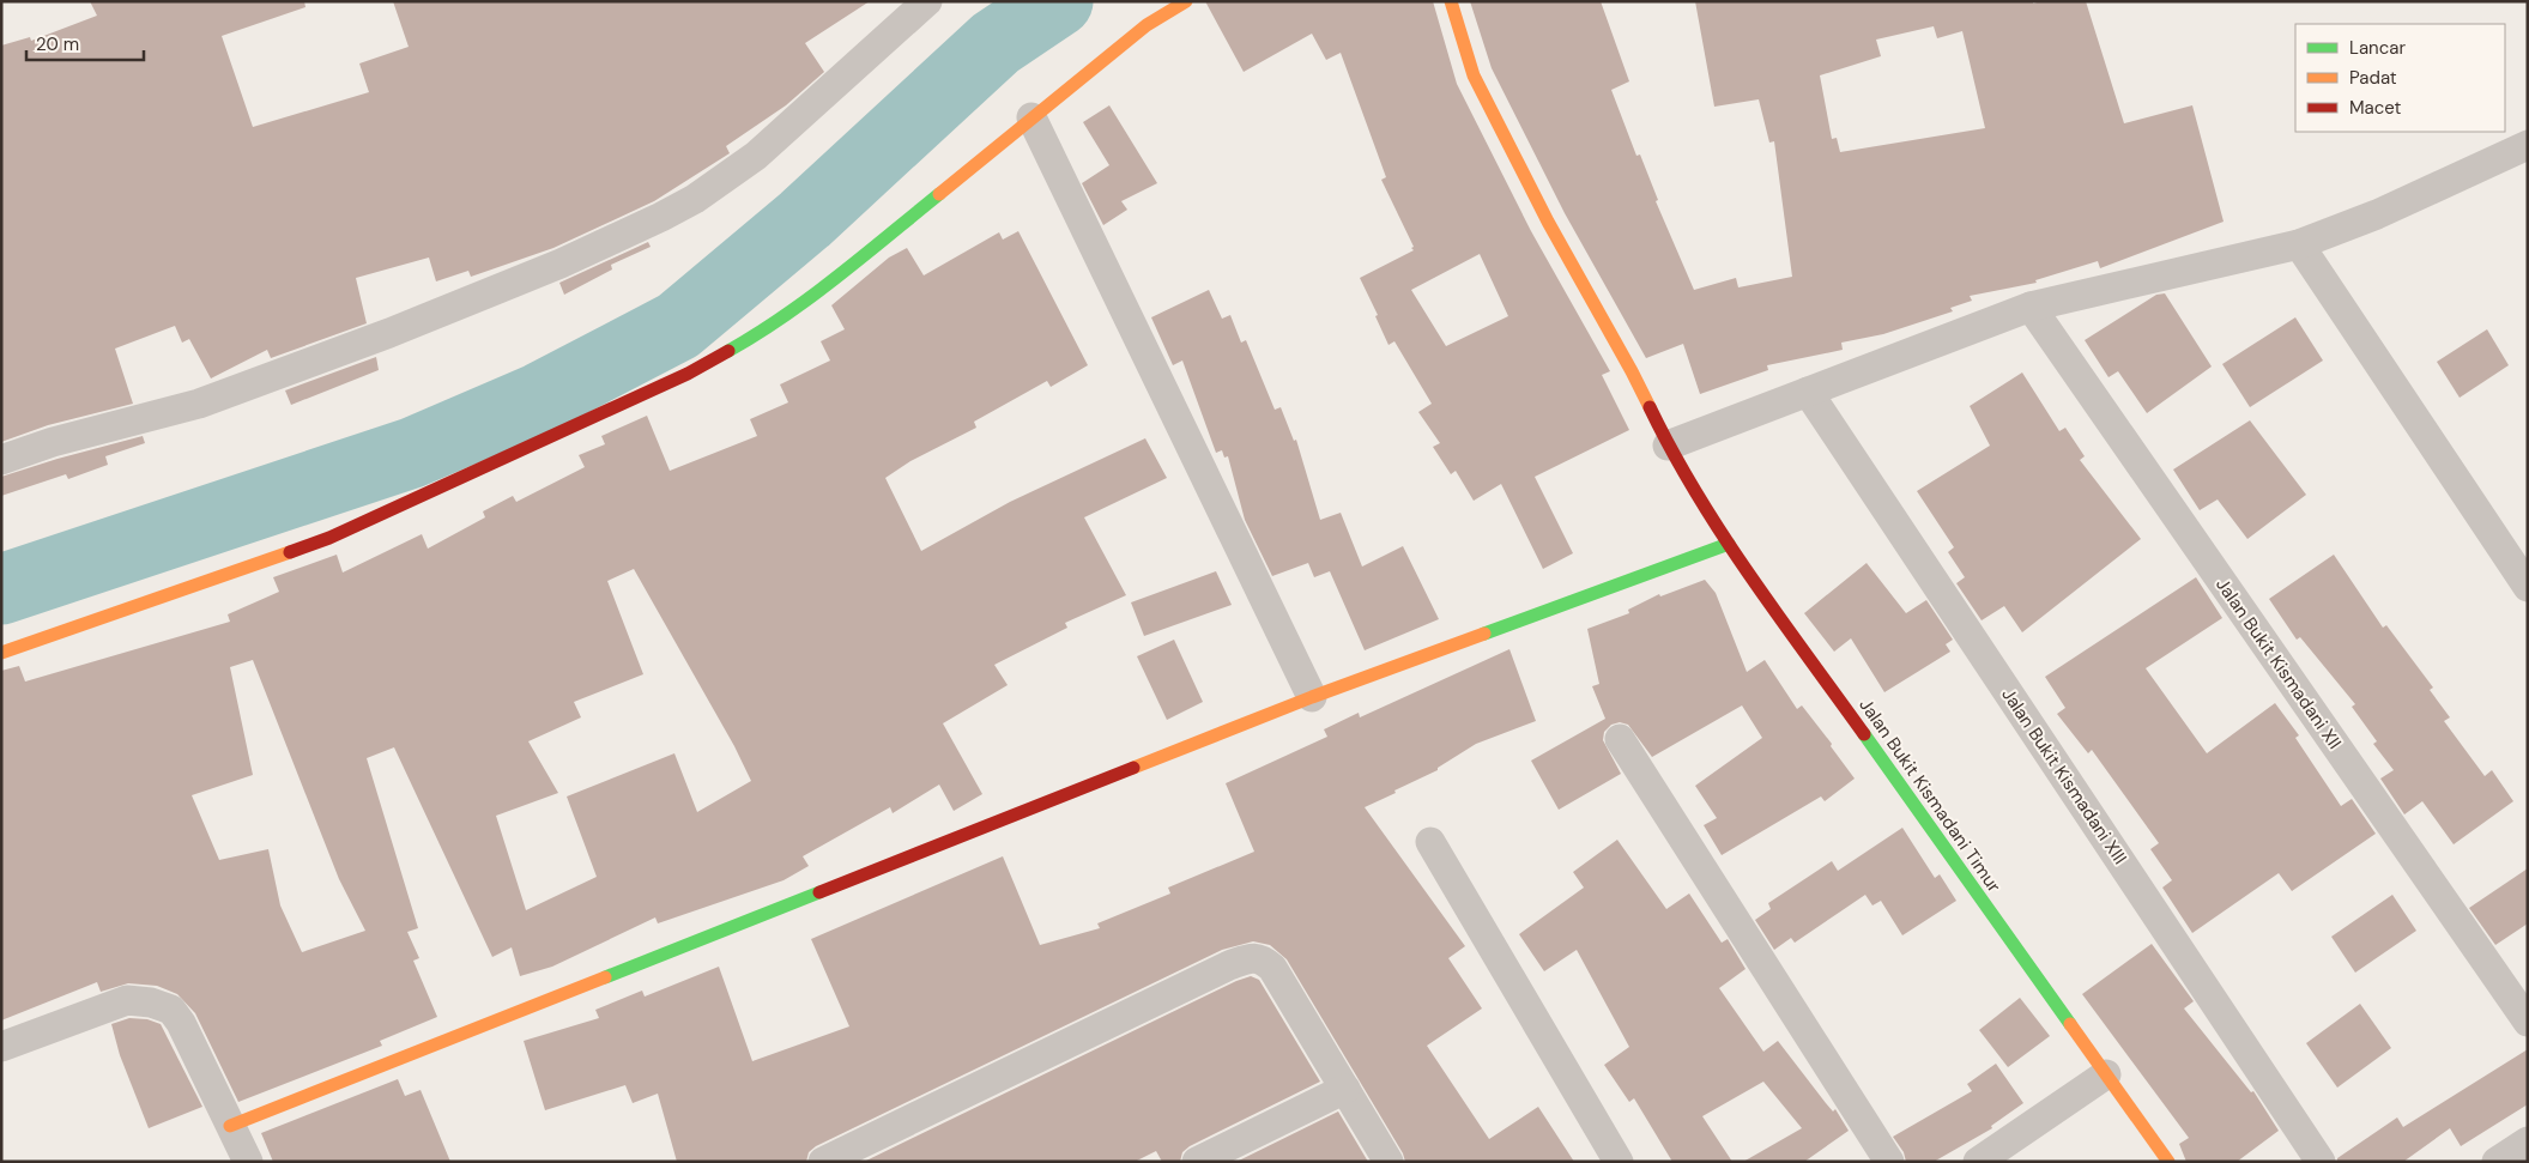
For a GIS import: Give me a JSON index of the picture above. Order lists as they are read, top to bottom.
{
  "streets": {
    "street": ["Jalan Bukit Kismadani XII", "Jalan Bukit Kismadani XIII", "Jalan Bukit Kismadani Timur"]
  },
  "legend": ["Lancar", "Padat", "Macet"],
  "scale_bar": "20 m"
}
